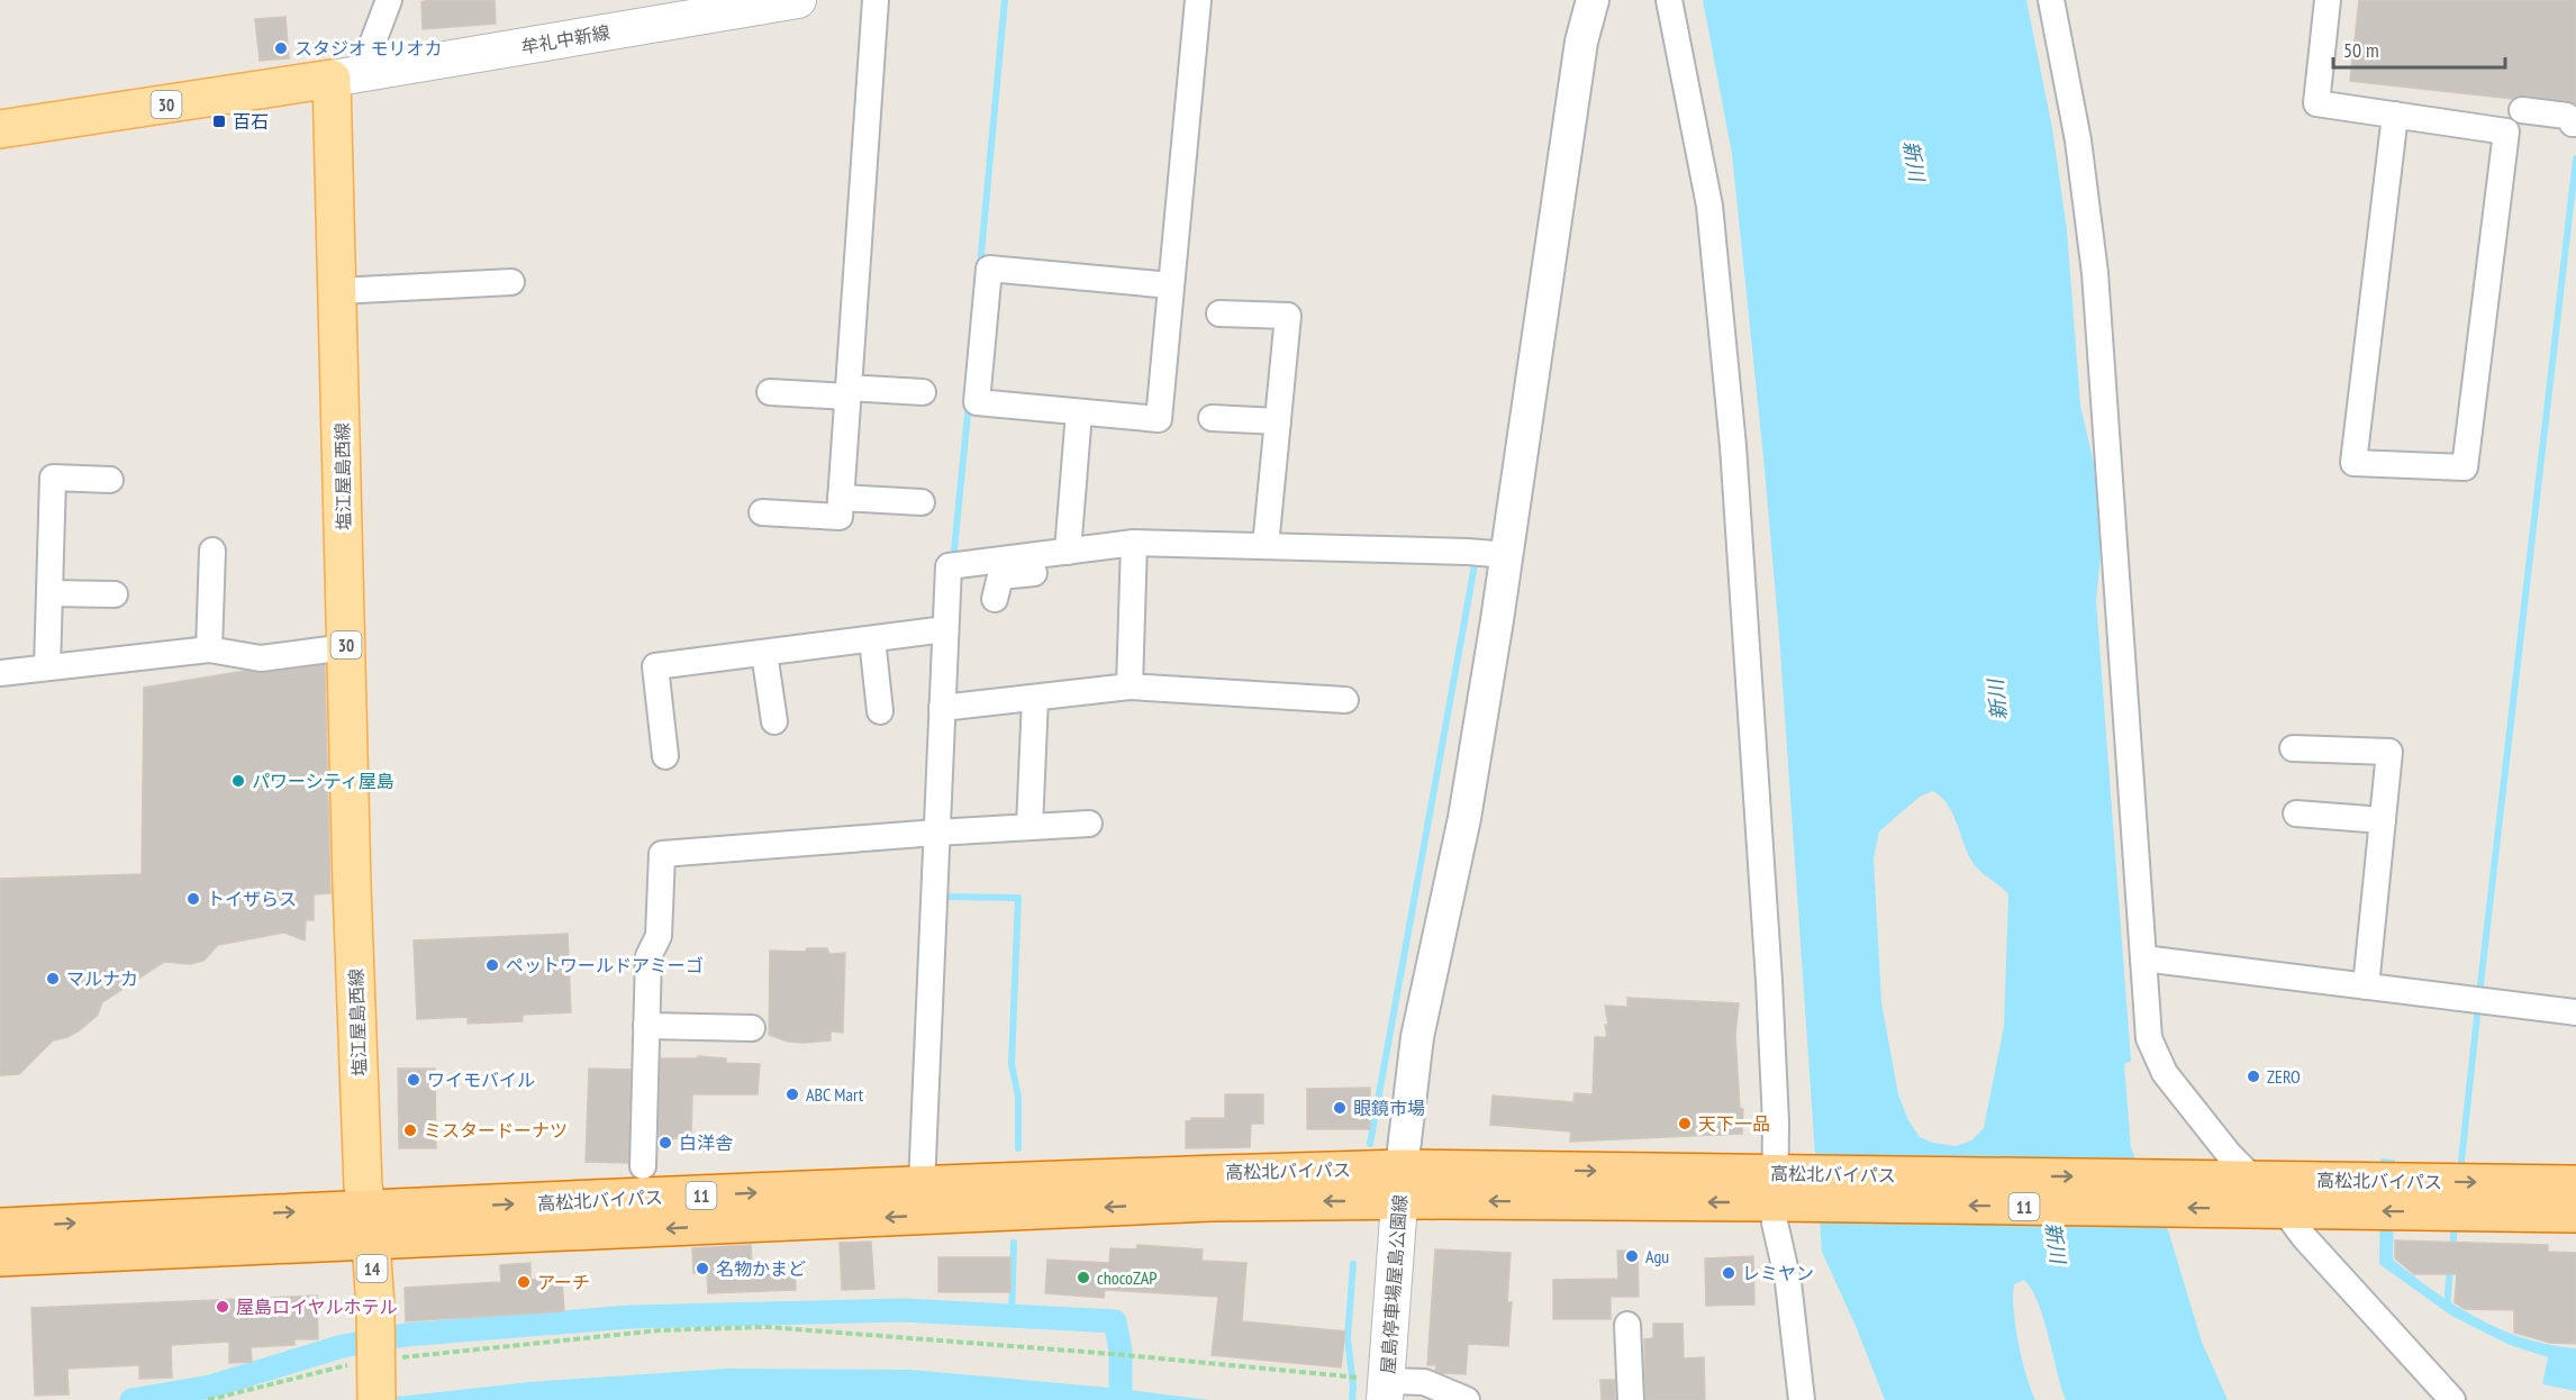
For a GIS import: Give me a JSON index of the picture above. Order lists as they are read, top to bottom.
{
  "streets": {
    "highway": ["高松北バイパス", "11"],
    "main road": [
      "牟礼中新線",
      "30",
      "塩江屋島西線",
      "14",
      "屋島停車場屋島公園線"
    ]
  },
  "crossings": [
    ["牟礼中新線", "30"],
    ["牟礼中新線", "塩江屋島西線"],
    ["30", "塩江屋島西線"],
    ["塩江屋島西線", "高松北バイパス"],
    ["塩江屋島西線", "14"],
    ["高松北バイパス", "14"],
    ["高松北バイパス", "屋島停車場屋島公園線"]
  ],
  "water": ["新川"],
  "places": {
    "other": [
      "スタジオ モリオカ",
      "パワーシティ屋島",
      "トイザらス",
      "ペットワールドアミーゴ",
      "マルナカ",
      "ZERO",
      "ワイモバイル",
      "ABC Mart",
      "眼鏡市場",
      "天下一品",
      "ミスタードーナツ",
      "白洋舎",
      "Agu",
      "名物かまど",
      "レミヤン",
      "chocoZAP",
      "アーチ",
      "屋島ロイヤルホテル"
    ],
    "transit": ["百石"]
  },
  "scale_bar": "50 m"
}
